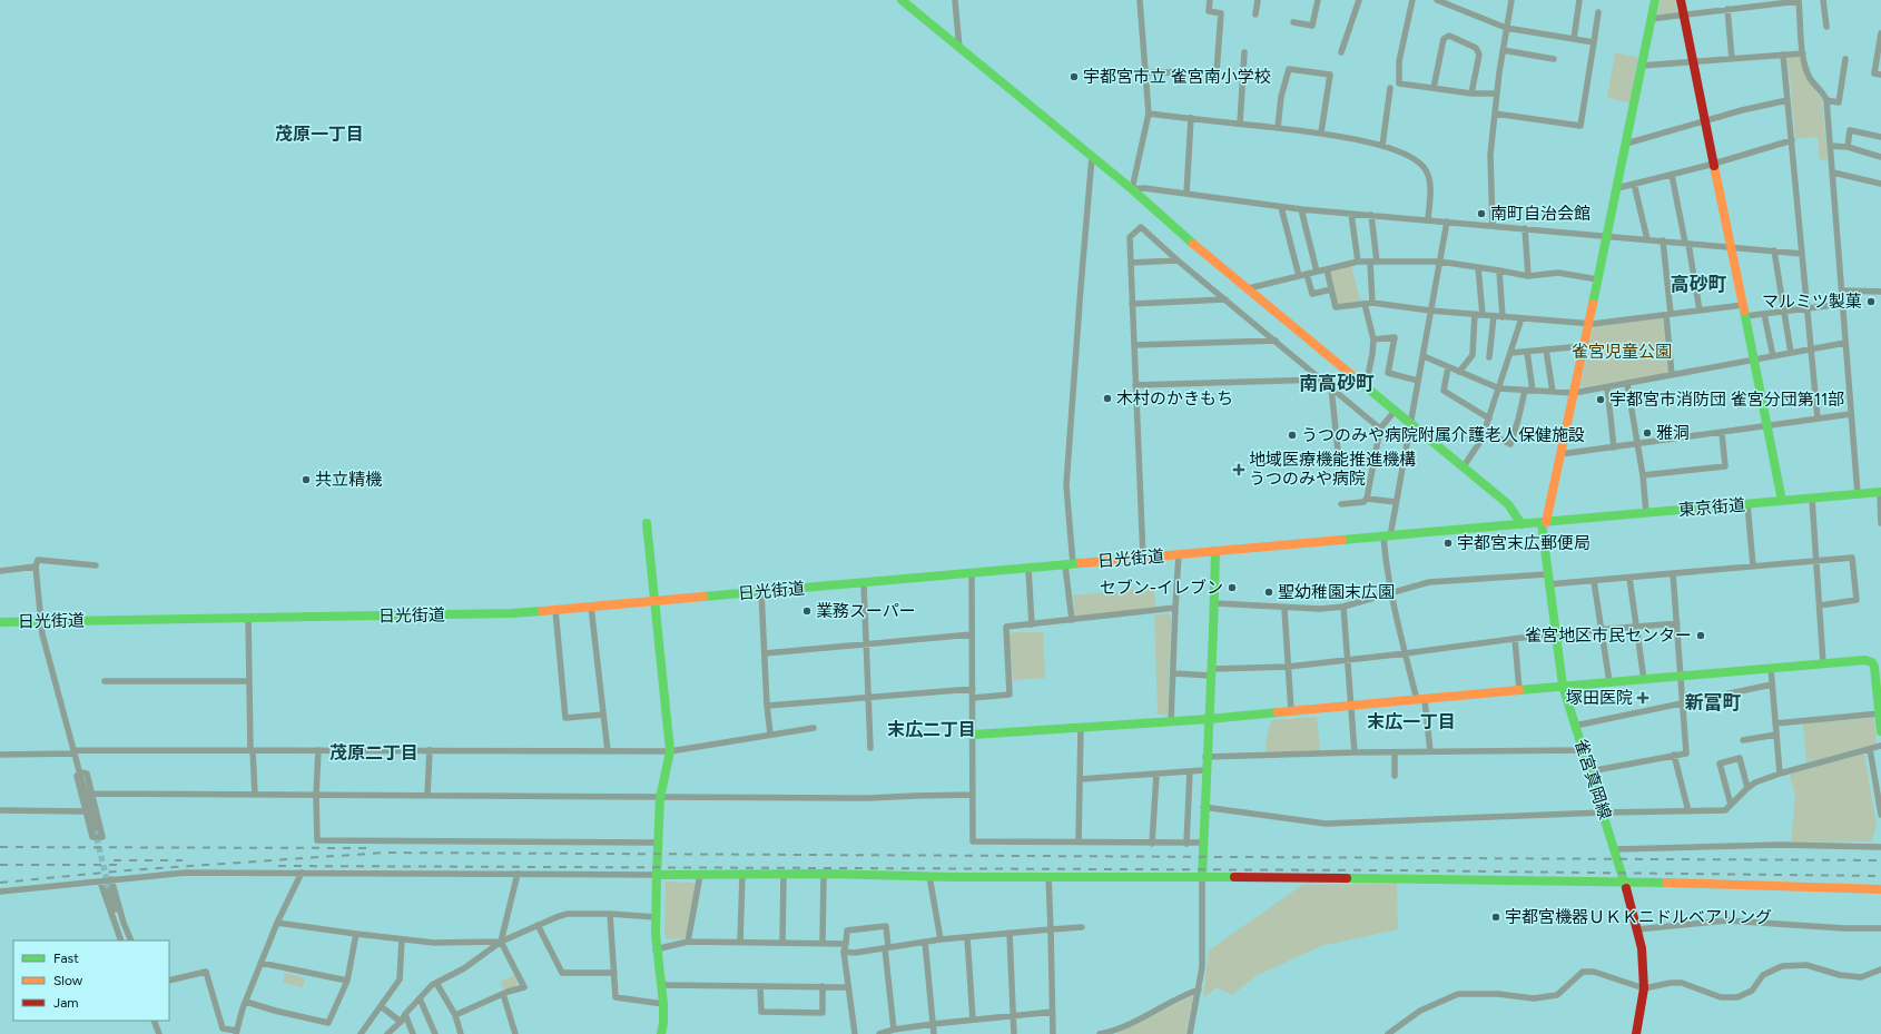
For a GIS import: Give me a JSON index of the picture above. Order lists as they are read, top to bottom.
{
  "streets": {
    "main road": ["東京街道", "日光街道", "雀宮真岡線"]
  },
  "crossings": [
    ["東京街道", "日光街道"],
    ["東京街道", "雀宮真岡線"],
    ["日光街道", "雀宮真岡線"]
  ],
  "districts": [
    "茂原一丁目",
    "高砂町",
    "南高砂町",
    "新富町",
    "末広一丁目",
    "末広二丁目",
    "茂原二丁目"
  ],
  "parks": ["雀宮児童公園"],
  "places": {
    "other": [
      "宇都宮市立 雀宮南小学校",
      "南町自治会館",
      "マルミツ製菓",
      "木村のかきもち",
      "宇都宮市消防団 雀宮分団第11部",
      "雅洞",
      "うつのみや病院附属介護老人保健施設",
      "共立精機",
      "宇都宮末広郵便局",
      "セブン-イレブン",
      "聖幼稚園末広園",
      "業務スーパー",
      "雀宮地区市民センター",
      "宇都宮機器ＵＫＫニドルベアリング"
    ],
    "health": ["地域医療機能推進機構 うつのみや病院", "塚田医院"]
  },
  "legend": ["Fast", "Slow", "Jam"]
}
